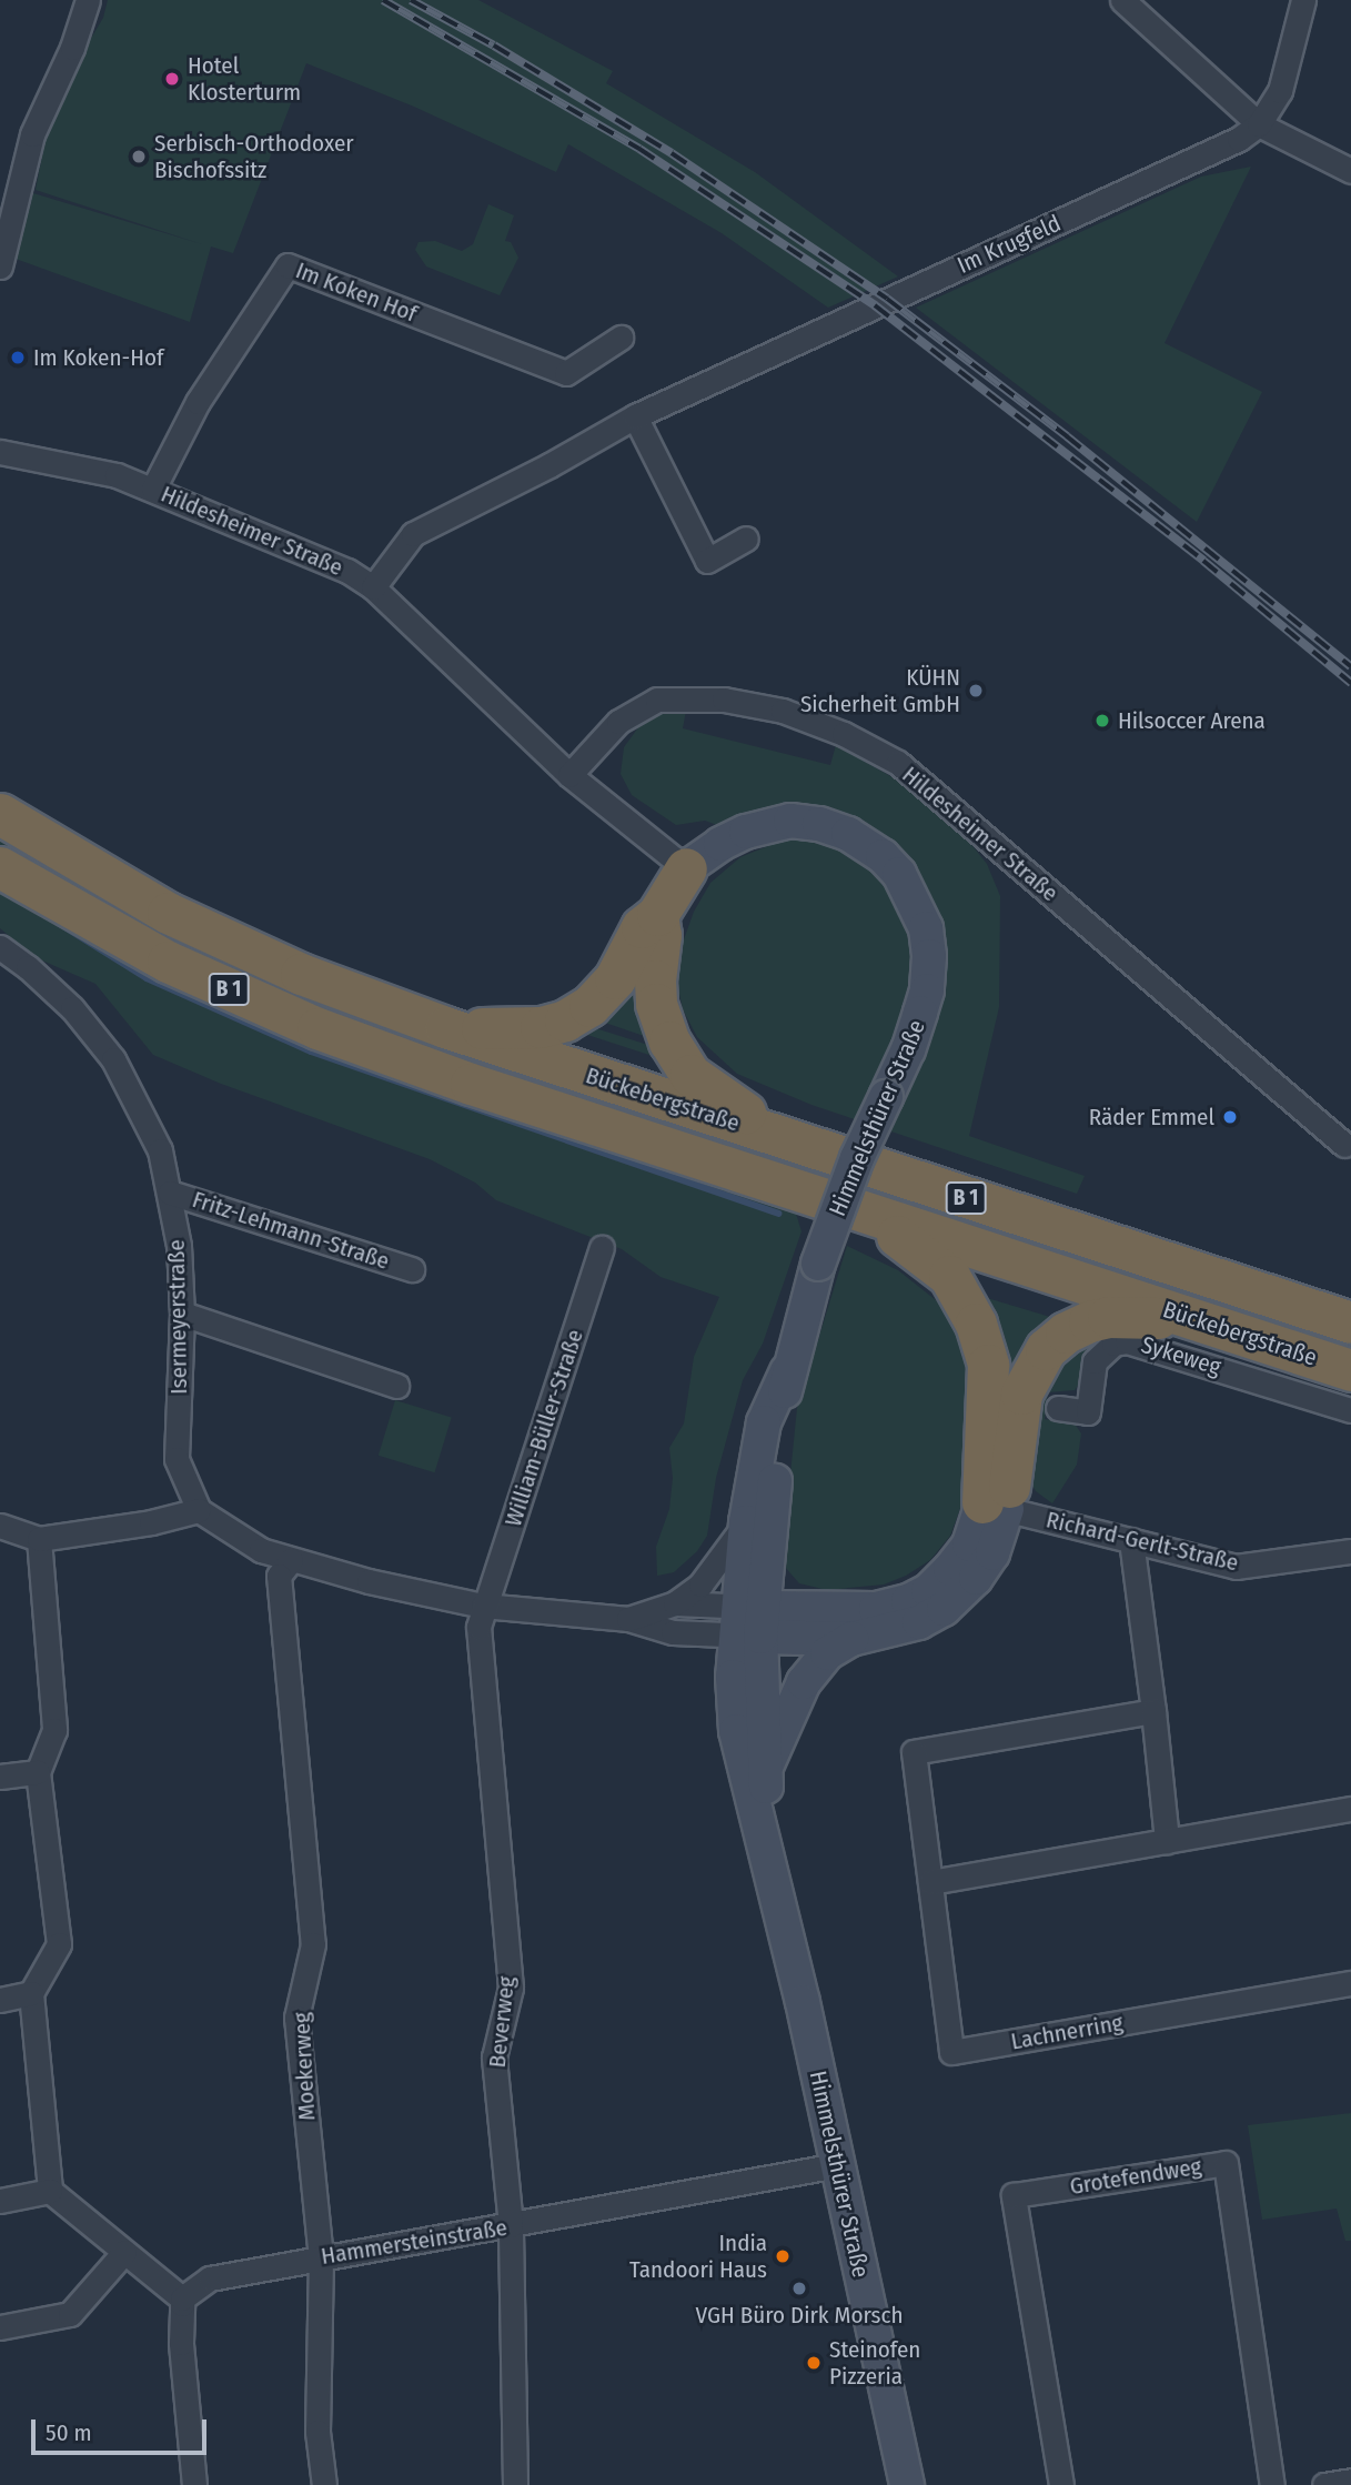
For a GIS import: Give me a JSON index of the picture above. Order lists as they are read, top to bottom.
{
  "streets": {
    "highway": ["B 1", "Bückebergstraße"],
    "street": [
      "Im Krugfeld",
      "Im Koken Hof",
      "Hildesheimer Straße",
      "Himmelsthürer Straße",
      "Fritz-Lehmann-Straße",
      "Isermeyerstraße",
      "Sykeweg",
      "William-Büller-Straße",
      "Richard-Gerlt-Straße",
      "Beverweg",
      "Lachnerring",
      "Moekerweg",
      "Grotefendweg",
      "Hammersteinstraße"
    ]
  },
  "crossings": [
    ["Im Krugfeld", "Hildesheimer Straße"],
    ["Im Koken Hof", "Hildesheimer Straße"],
    ["Hildesheimer Straße", "Himmelsthürer Straße"],
    ["Himmelsthürer Straße", "Hammersteinstraße"],
    ["Fritz-Lehmann-Straße", "Isermeyerstraße"],
    ["William-Büller-Straße", "Beverweg"],
    ["Beverweg", "Hammersteinstraße"],
    ["Moekerweg", "Hammersteinstraße"]
  ],
  "places": [
    "Hotel Klosterturm",
    "Serbisch-Orthodoxer Bischofssitz",
    "Im Koken-Hof",
    "KÜHN Sicherheit GmbH",
    "Hilsoccer Arena",
    "Räder Emmel",
    "India Tandoori Haus",
    "VGH Büro Dirk Morsch",
    "Steinofen Pizzeria"
  ],
  "scale_bar": "50 m"
}
